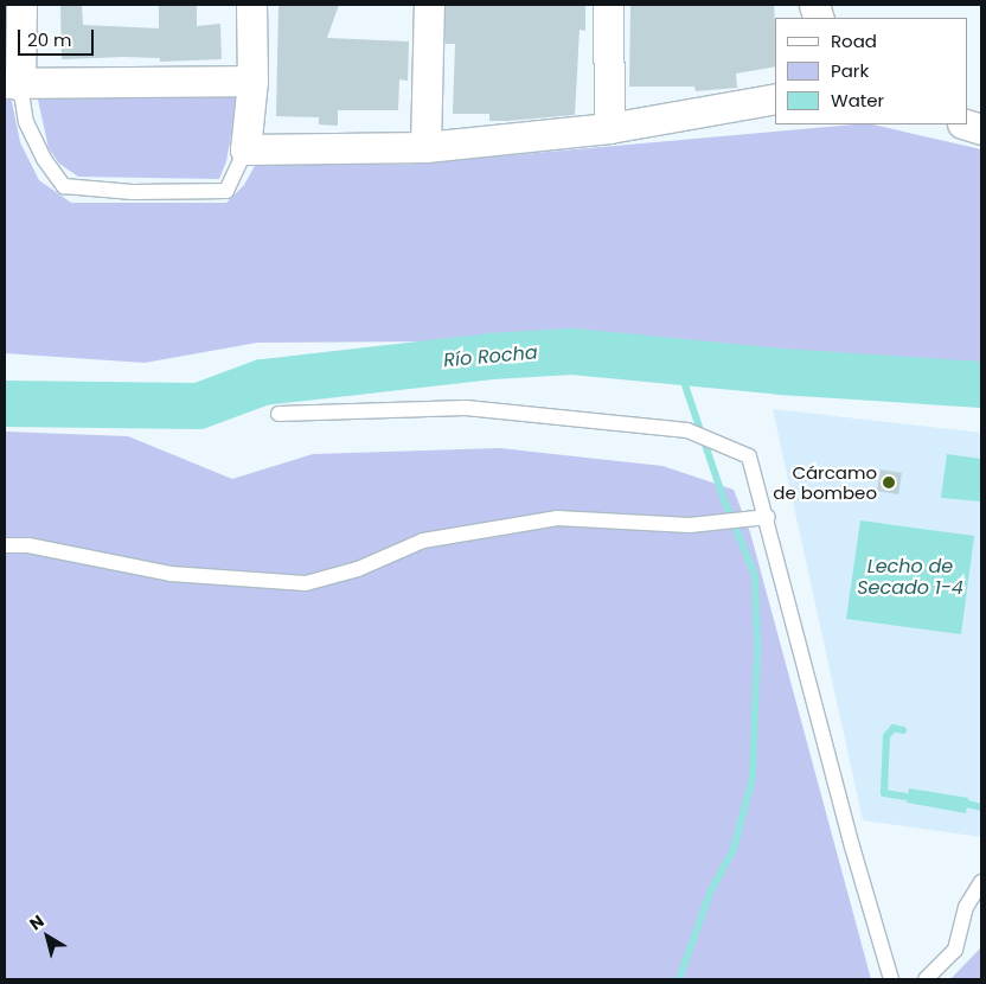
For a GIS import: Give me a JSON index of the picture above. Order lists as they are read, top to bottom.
{
  "water": ["Río Rocha", "Lecho de Secado 1-4"],
  "places": ["Cárcamo de bombeo"],
  "legend": ["Road", "Park", "Water"],
  "scale_bar": "20 m",
  "north": "top left"
}
